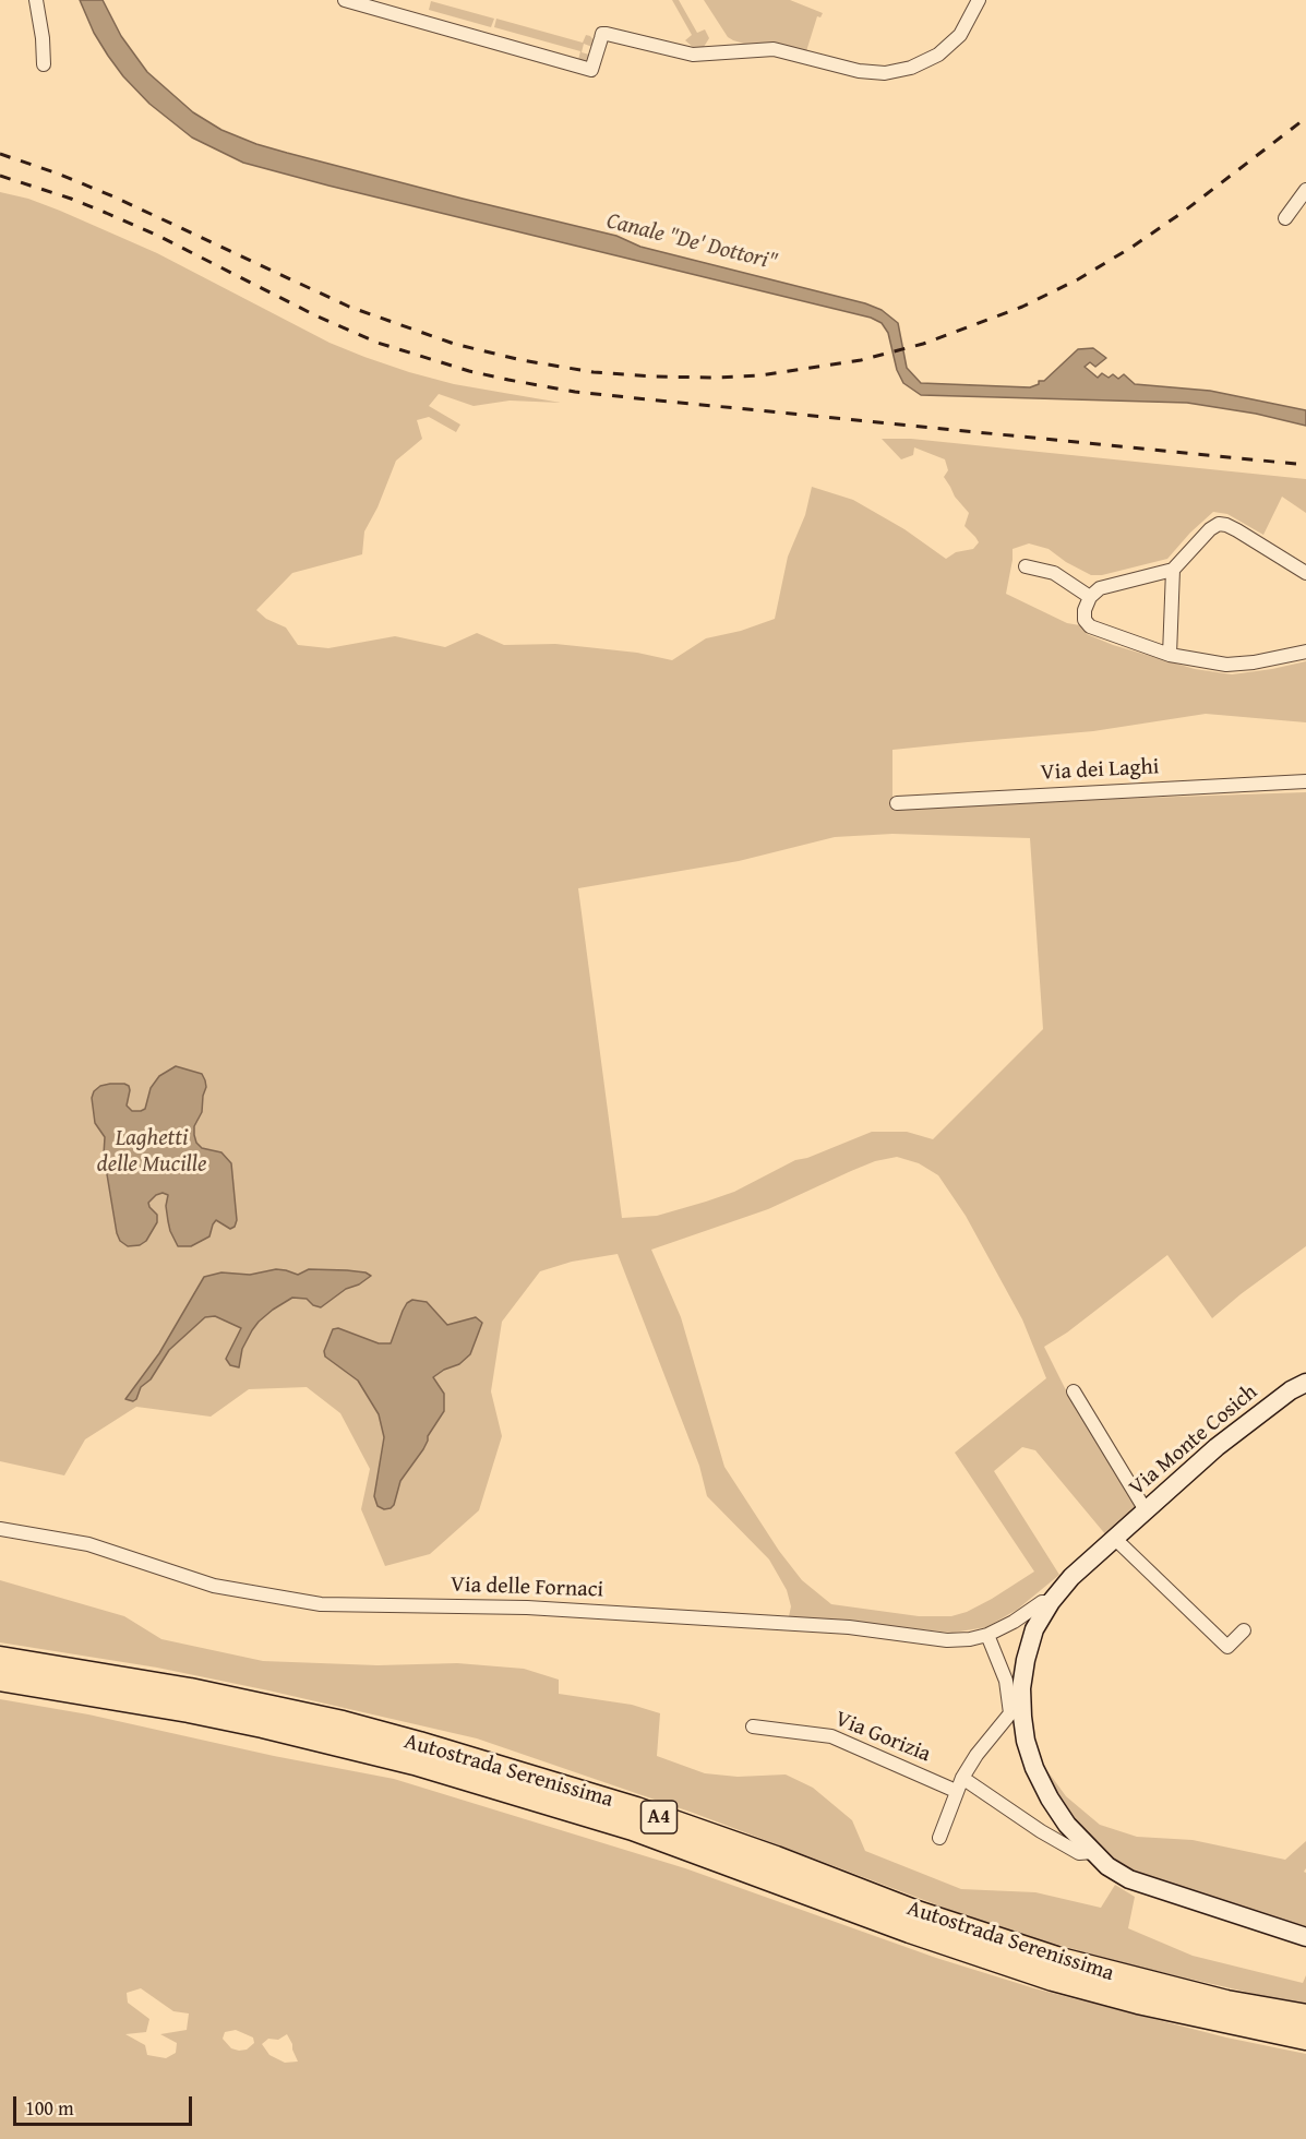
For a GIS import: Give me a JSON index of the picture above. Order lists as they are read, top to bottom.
{
  "streets": {
    "highway": ["Autostrada Serenissima", "A4"],
    "street": [
      "Via dei Laghi",
      "Via Monte Cosich",
      "Via delle Fornaci",
      "Via Gorizia"
    ]
  },
  "crossings": [
    ["Via Monte Cosich", "Via delle Fornaci"],
    ["Via Monte Cosich", "Via Gorizia"]
  ],
  "water": ["Canale \"De' Dottori\"", "Laghetti delle Mucille"],
  "scale_bar": "100 m"
}
